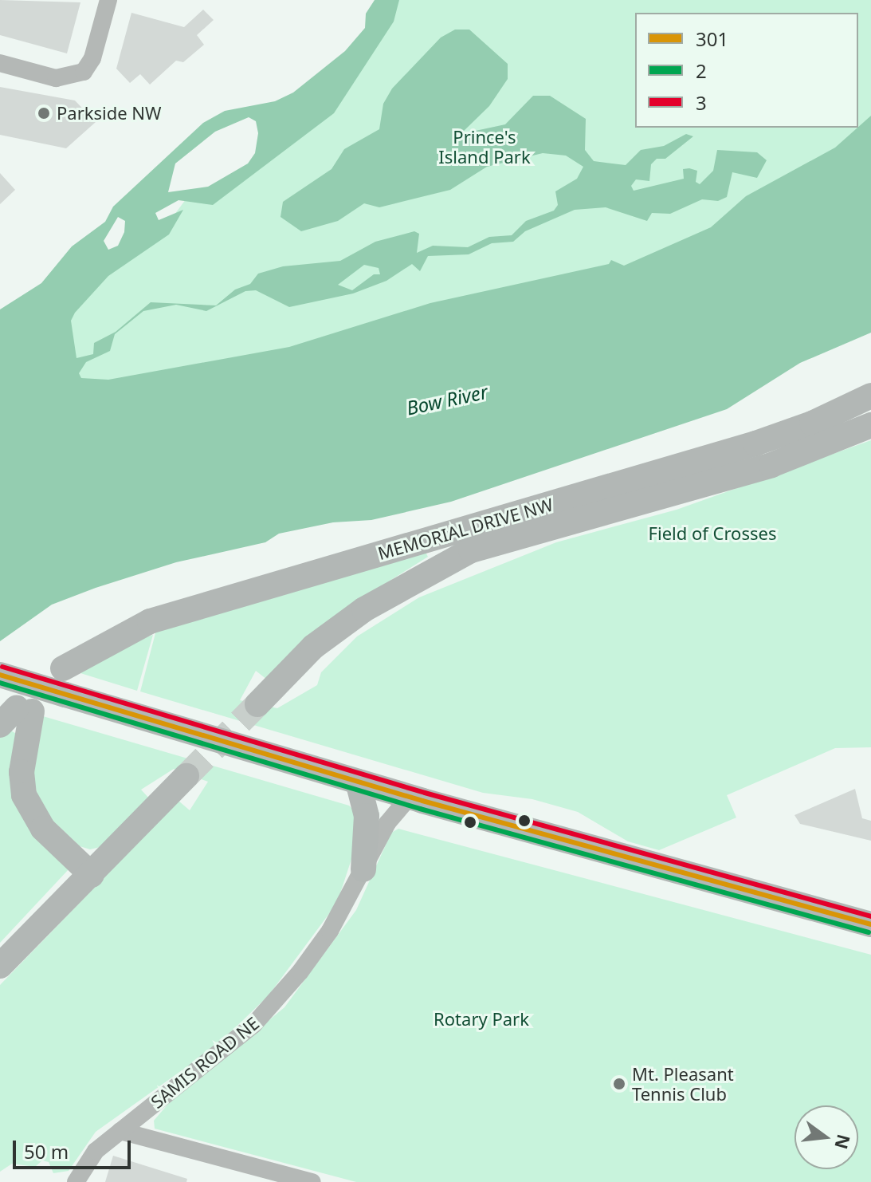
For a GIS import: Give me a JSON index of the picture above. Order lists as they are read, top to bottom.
{
  "streets": {
    "main road": ["MEMORIAL DRIVE NW"],
    "street": ["SAMIS ROAD NE"]
  },
  "water": ["Bow River"],
  "parks": ["Prince's Island Park", "Field of Crosses", "Rotary Park"],
  "places": ["Parkside NW", "Mt. Pleasant Tennis Club"],
  "lines": ["transit line 3", "transit line 301", "transit line 2"],
  "legend": ["301", "2", "3"],
  "scale_bar": "50 m",
  "north": "right"
}
